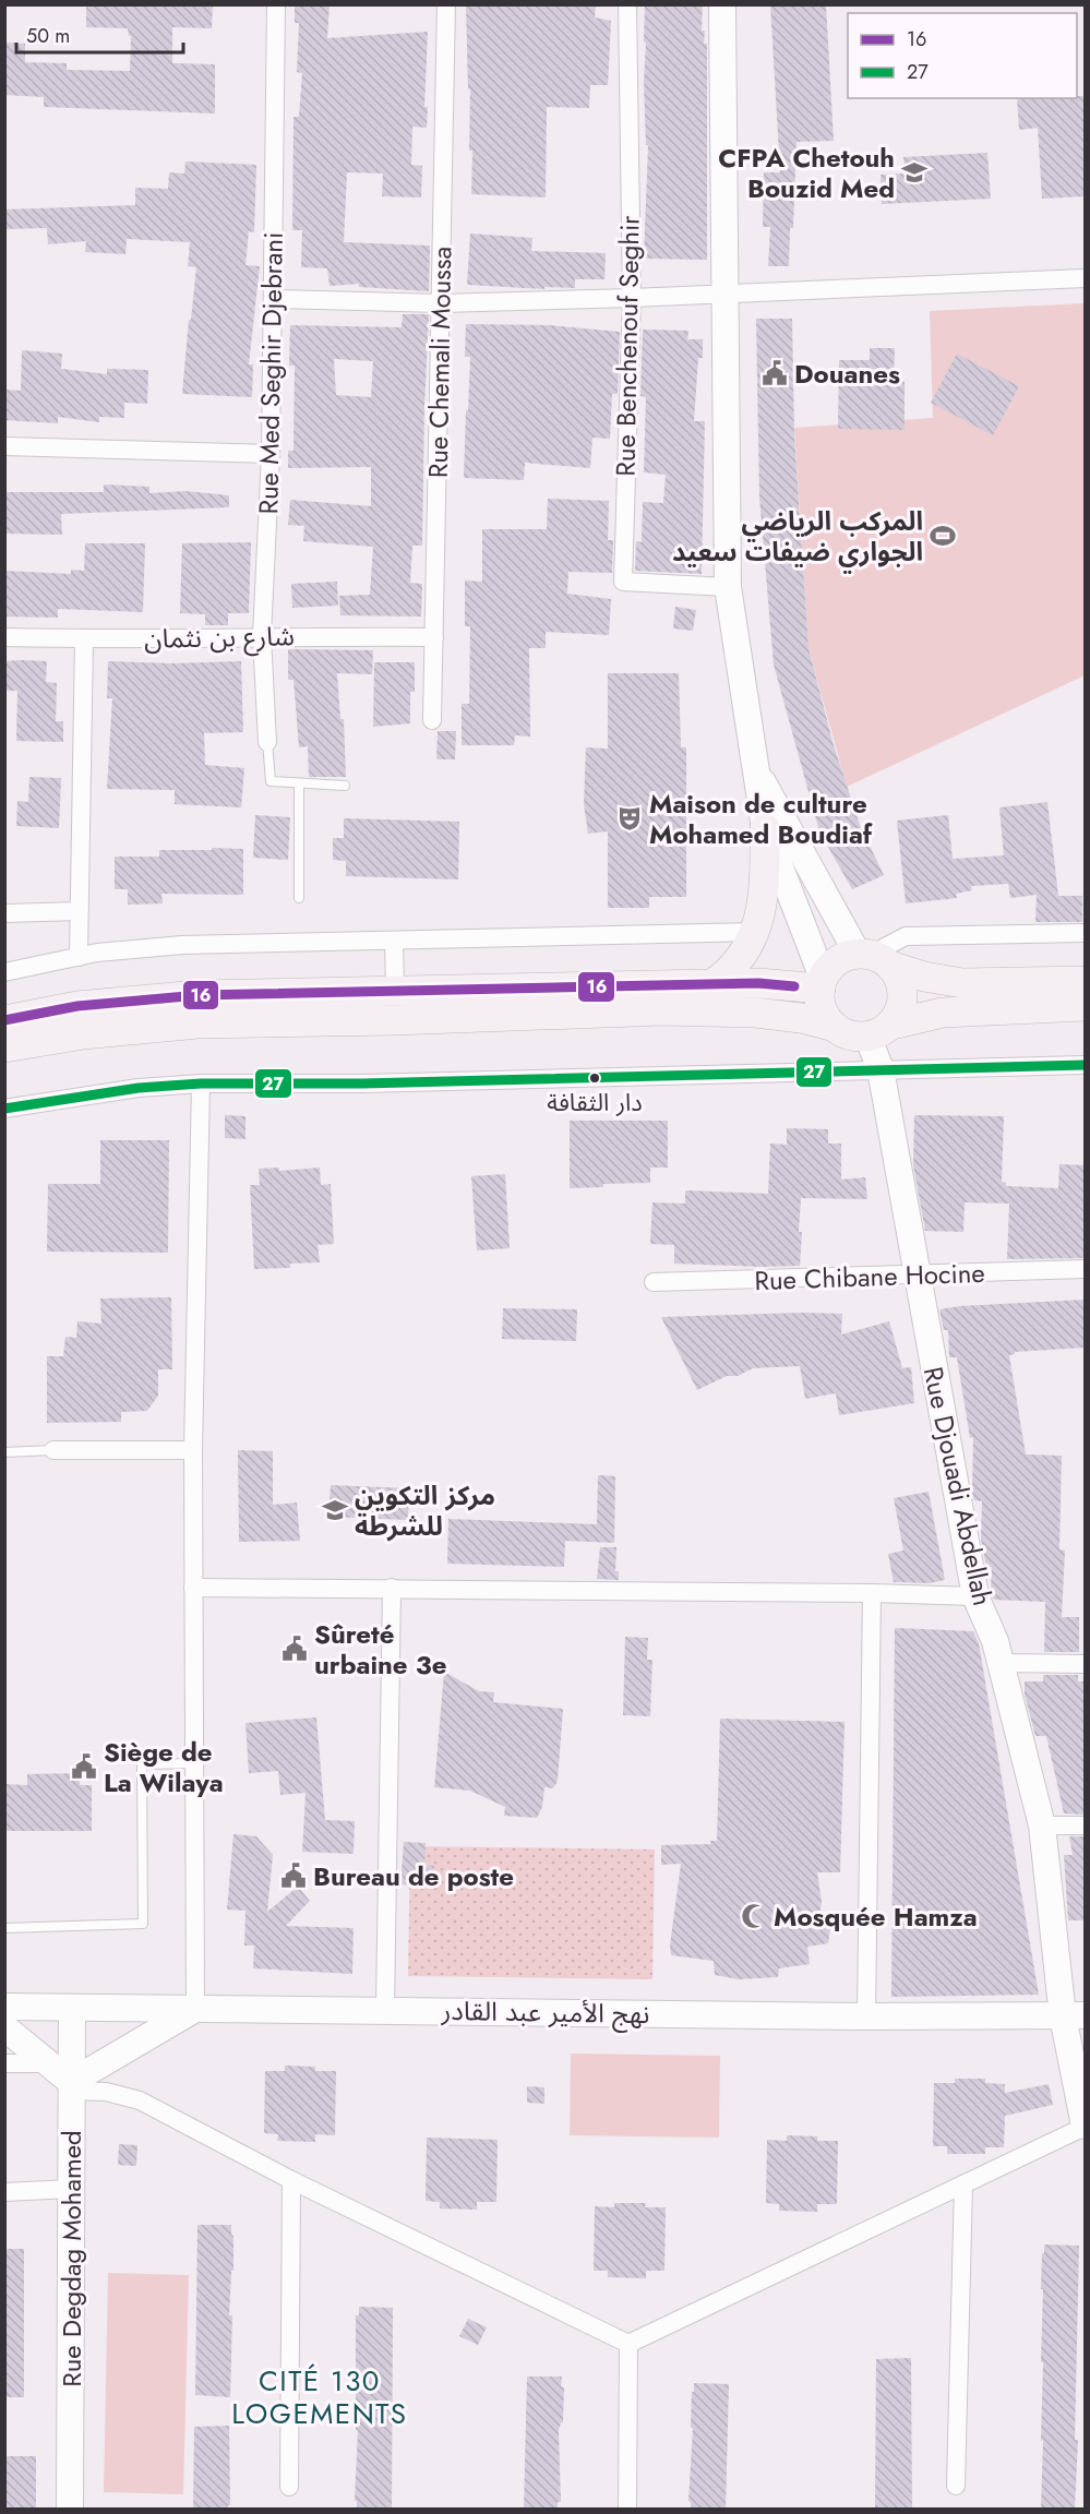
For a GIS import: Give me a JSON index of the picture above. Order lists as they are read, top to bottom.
{
  "streets": {
    "main road": ["Rue Djouadi Abdellah", "نهج الأمير عبد القادر", "Rue Degdag Mohamed"],
    "street": [
      "Rue Benchenouf Seghir",
      "Rue Chemali Moussa",
      "Rue Med Seghir Djebrani",
      "شارع بن نثمان",
      "Rue Chibane Hocine"
    ]
  },
  "crossings": [
    ["Rue Chemali Moussa", "شارع بن نثمان"],
    ["Rue Med Seghir Djebrani", "شارع بن نثمان"],
    ["Rue Chibane Hocine", "Rue Djouadi Abdellah"],
    ["Rue Djouadi Abdellah", "نهج الأمير عبد القادر"],
    ["نهج الأمير عبد القادر", "Rue Degdag Mohamed"]
  ],
  "districts": ["CITÉ 130 LOGEMENTS"],
  "places": {
    "school or university": ["CFPA Chetouh Bouzid Med", "مركز التكوين للشرطة"],
    "public building": [
      "Douanes",
      "Sûreté urbaine 3e",
      "Siège de La Wilaya",
      "Bureau de poste"
    ],
    "sports": ["المركب الرياضي الجواري ضيفات سعيد"],
    "theatre": ["Maison de culture Mohamed Boudiaf"],
    "other": ["دار الثقافة"],
    "mosque": ["Mosquée Hamza"]
  },
  "lines": ["transit line 16", "transit line 27"],
  "legend": ["16", "27"],
  "scale_bar": "50 m"
}
